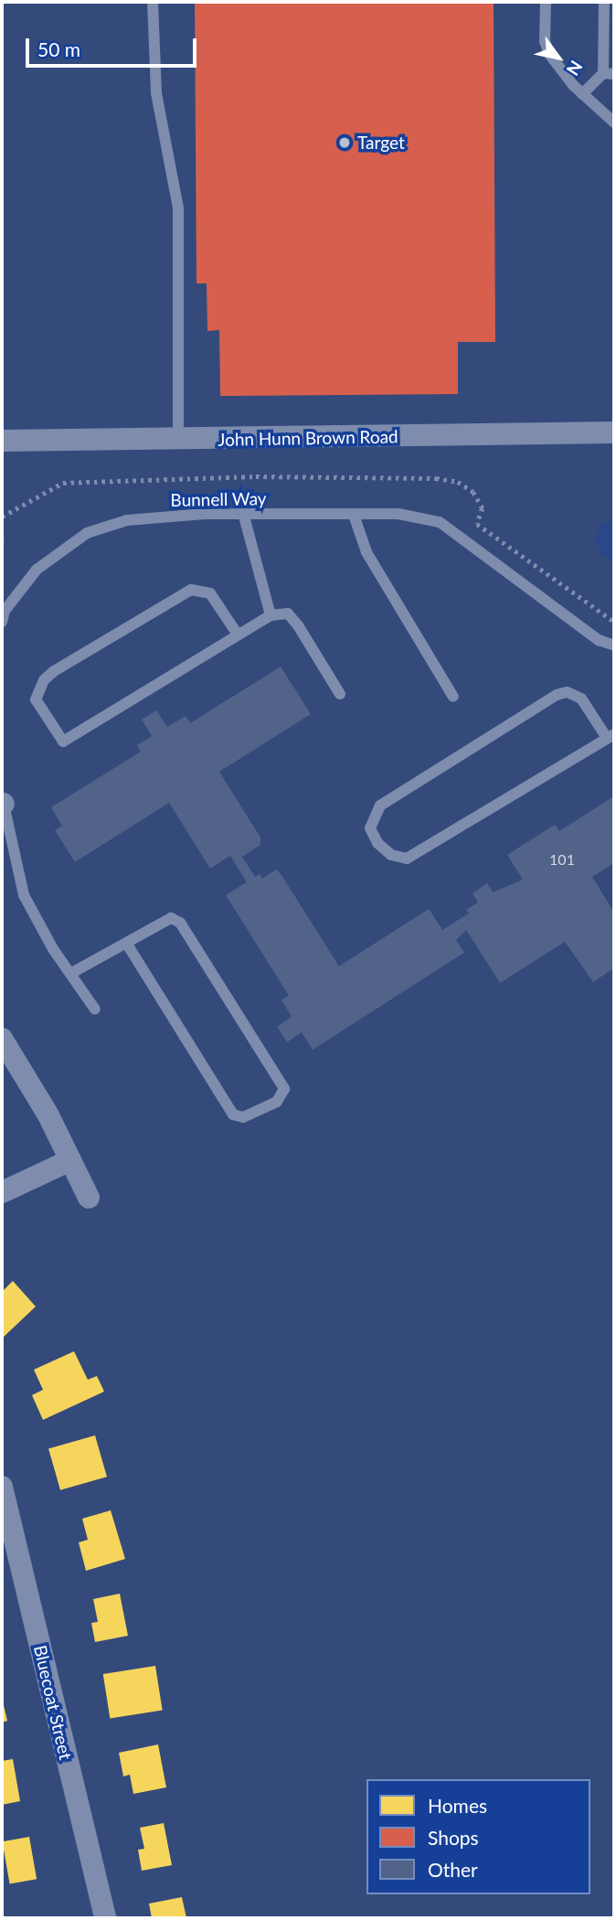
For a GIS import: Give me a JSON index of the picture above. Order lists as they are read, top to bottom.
{
  "streets": {
    "street": ["John Hunn Brown Road", "Bluecoat Street"],
    "lane": ["Bunnell Way"]
  },
  "places": ["Target"],
  "house_numbers": ["101"],
  "legend": ["Homes", "Shops", "Other"],
  "scale_bar": "50 m",
  "north": "bottom right"
}
